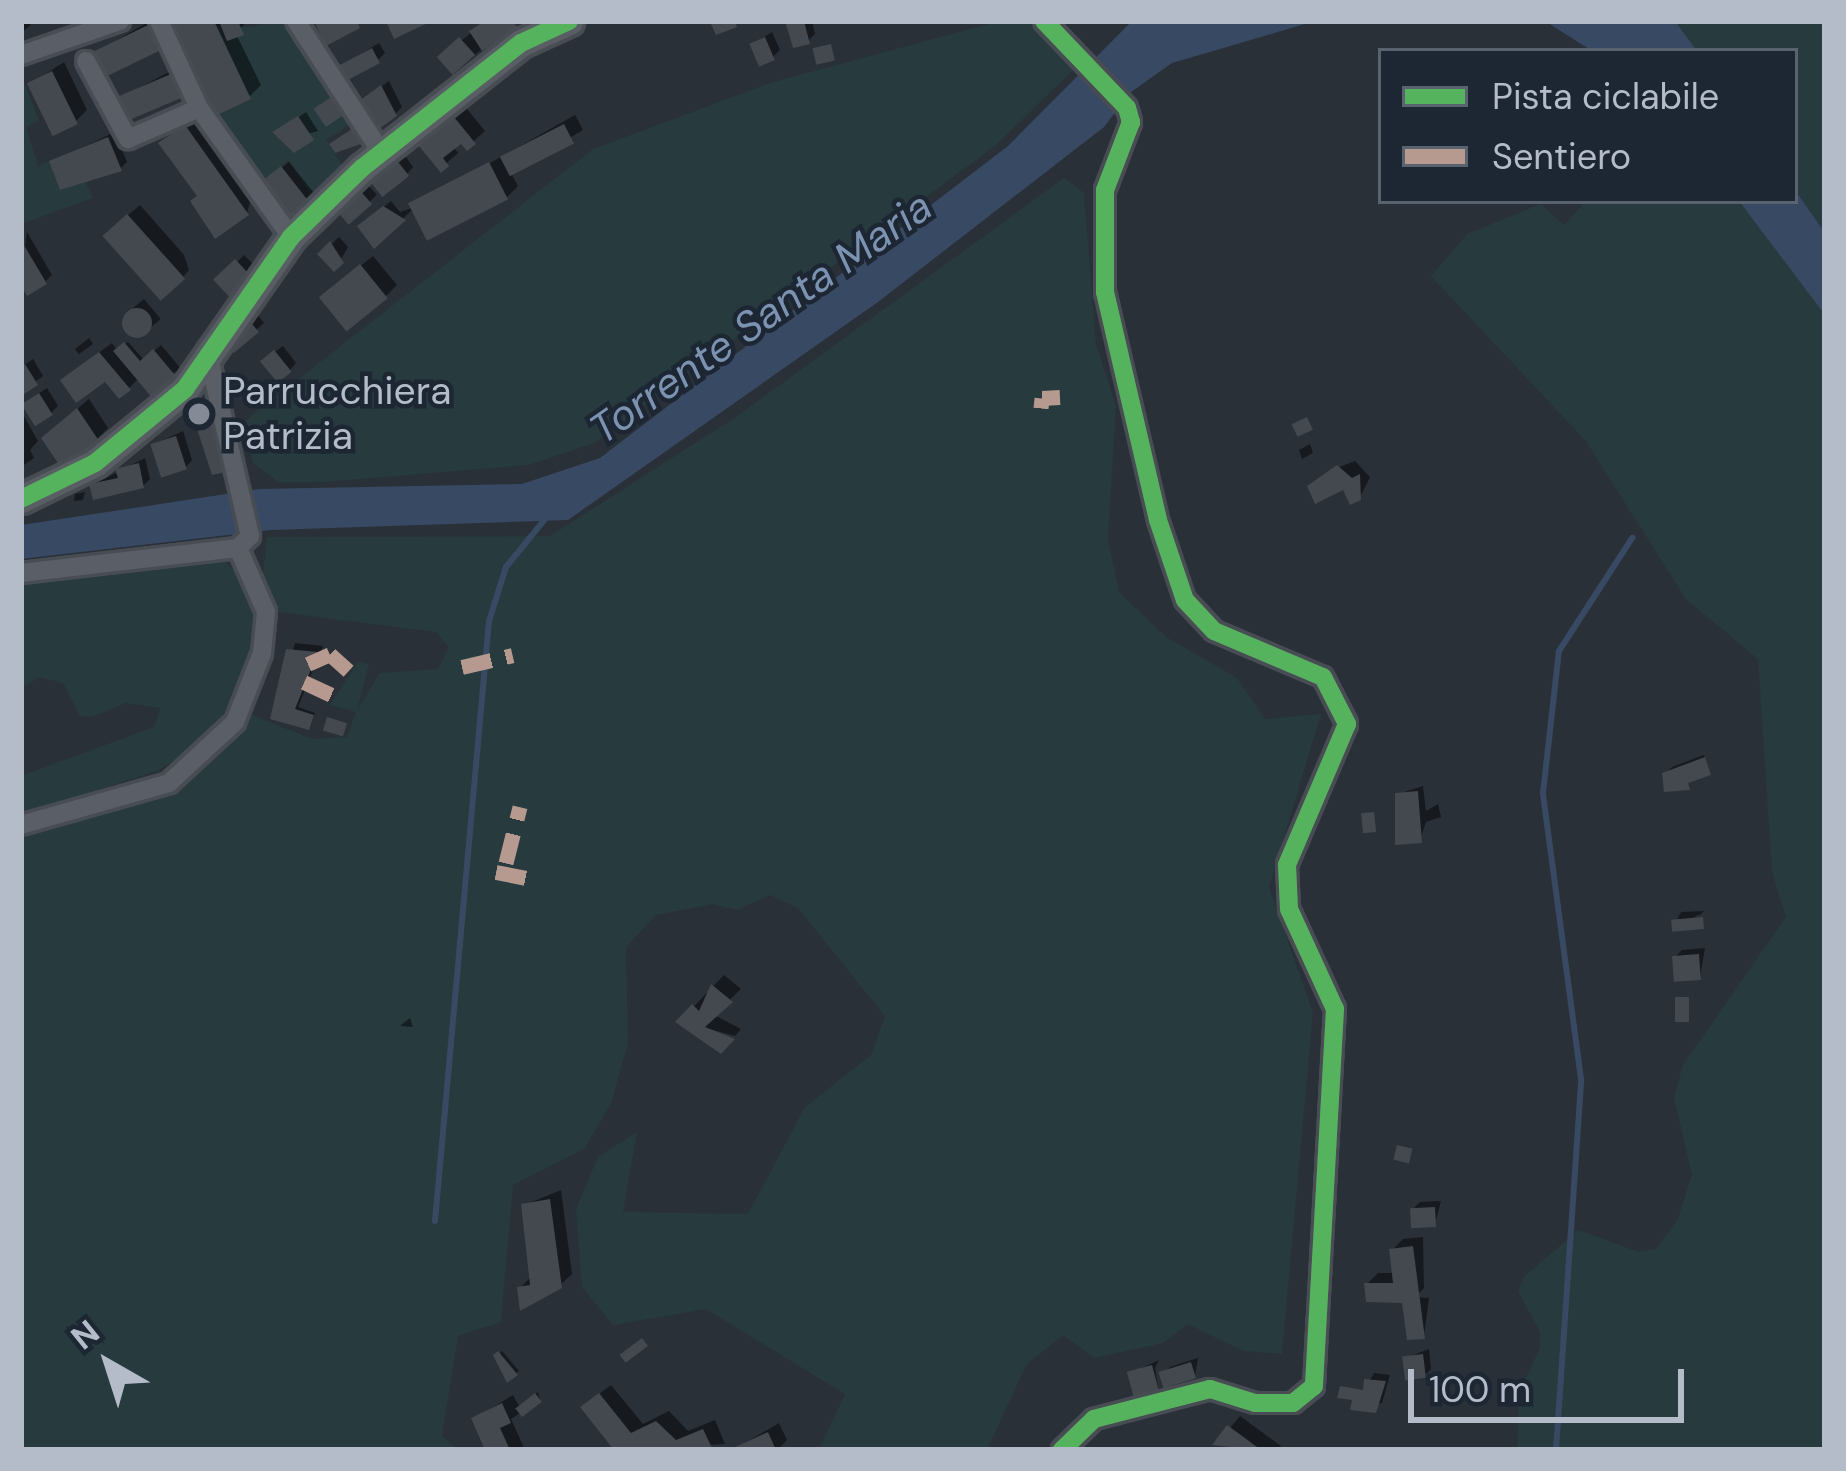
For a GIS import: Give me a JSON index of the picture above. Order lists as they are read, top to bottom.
{
  "water": ["Torrente Santa Maria"],
  "places": ["Parrucchiera Patrizia"],
  "legend": ["Pista ciclabile", "Sentiero"],
  "scale_bar": "100 m",
  "north": "top left"
}
